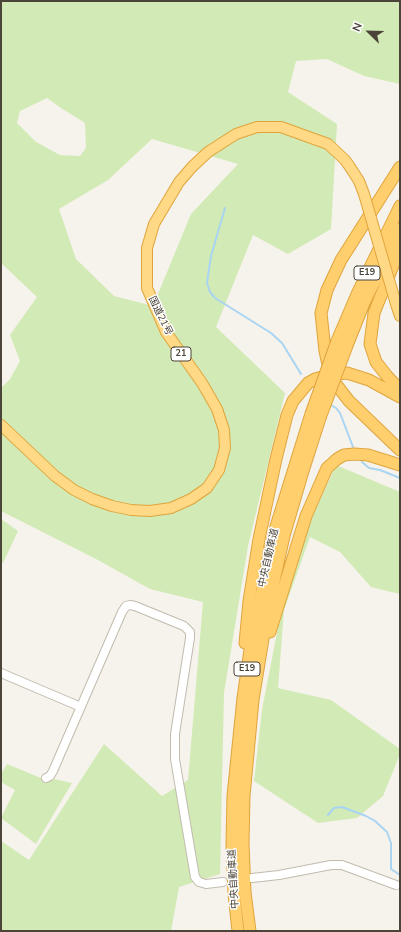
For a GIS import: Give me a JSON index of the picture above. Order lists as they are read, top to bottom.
{
  "streets": {
    "highway": [
      "E19",
      "国道21号",
      "21",
      "中央自動車道"
    ]
  },
  "north": "top left"
}
